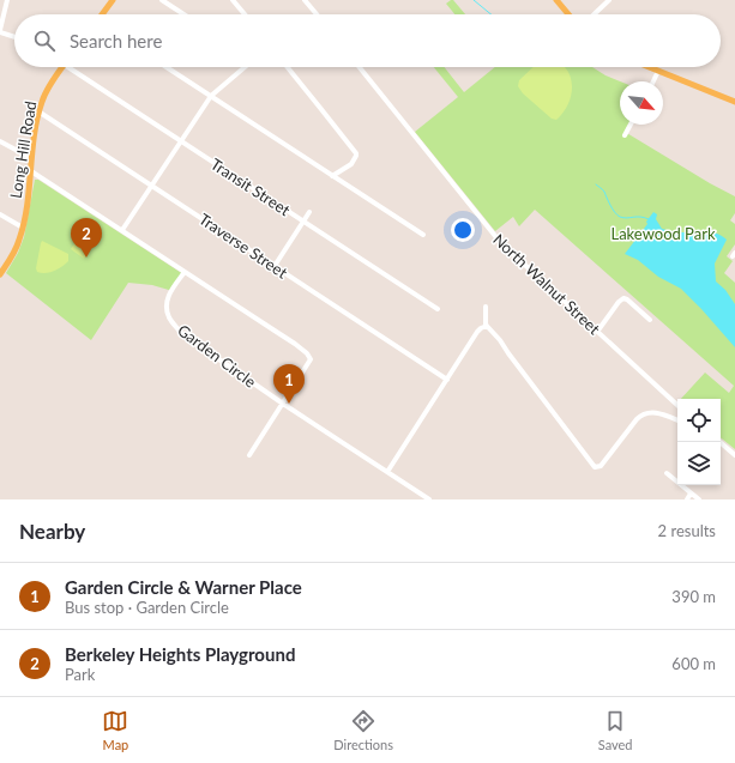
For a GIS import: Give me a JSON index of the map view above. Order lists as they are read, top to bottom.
{
  "streets": {
    "main road": ["Long Hill Road"],
    "street": [
      "Transit Street",
      "Traverse Street",
      "North Walnut Street",
      "Garden Circle"
    ]
  },
  "crossings": [
    ["Long Hill Road", "Traverse Street"]
  ],
  "parks": ["Lakewood Park"],
  "north": "bottom right",
  "page": {
    "search": "Search here",
    "pins": ["2", "1"],
    "heading": ["Nearby", "2 results"],
    "list": [
      {
        "mark": "1",
        "name": "Garden Circle & Warner Place",
        "note": "Bus stop · Garden Circle",
        "value": "390 m"
      },
      {
        "mark": "2",
        "name": "Berkeley Heights Playground",
        "note": "Park",
        "value": "600 m"
      }
    ],
    "nav": ["Map", "Directions", "Saved"]
  }
}
